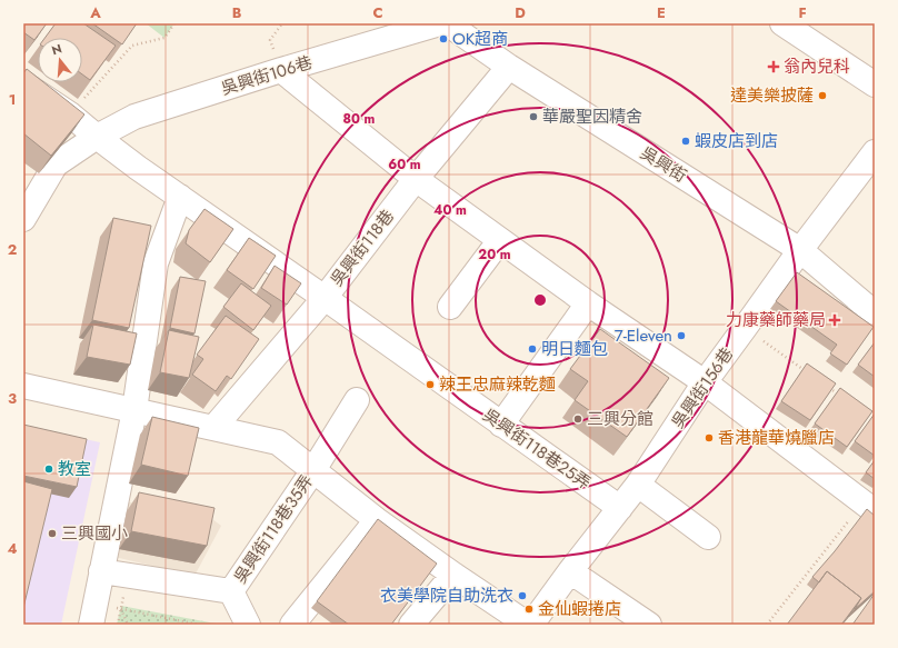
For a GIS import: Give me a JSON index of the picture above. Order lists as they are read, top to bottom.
{
  "streets": {
    "street": [
      "吳興街106巷",
      "吳興街",
      "吳興街118巷",
      "吳興街156巷",
      "吳興街118巷25弄",
      "吳興街118巷35弄"
    ]
  },
  "crossings": [
    ["吳興街106巷", "吳興街118巷25弄"],
    ["吳興街", "吳興街118巷"],
    ["吳興街", "吳興街156巷"],
    ["吳興街118巷", "吳興街118巷25弄"],
    ["吳興街118巷", "吳興街118巷35弄"],
    ["吳興街156巷", "吳興街118巷25弄"]
  ],
  "places": {
    "other": [
      "OK超商",
      "達美樂披薩",
      "華嚴聖因精舍",
      "蝦皮店到店",
      "7-Eleven",
      "明日麵包",
      "辣王忠麻辣乾麵",
      "三興分館",
      "香港龍華燒臘店",
      "教室",
      "三興國小",
      "衣美學院自助洗衣",
      "金仙蝦捲店"
    ],
    "health": ["翁內兒科", "力康藥師藥局"]
  },
  "north": "top",
  "grid": {
    "columns": [
      "A",
      "B",
      "C",
      "D",
      "E",
      "F"
    ],
    "rows": [
      "1",
      "2",
      "3",
      "4"
    ]
  },
  "rings": [
    "80 m",
    "60 m",
    "40 m",
    "20 m"
  ]
}
